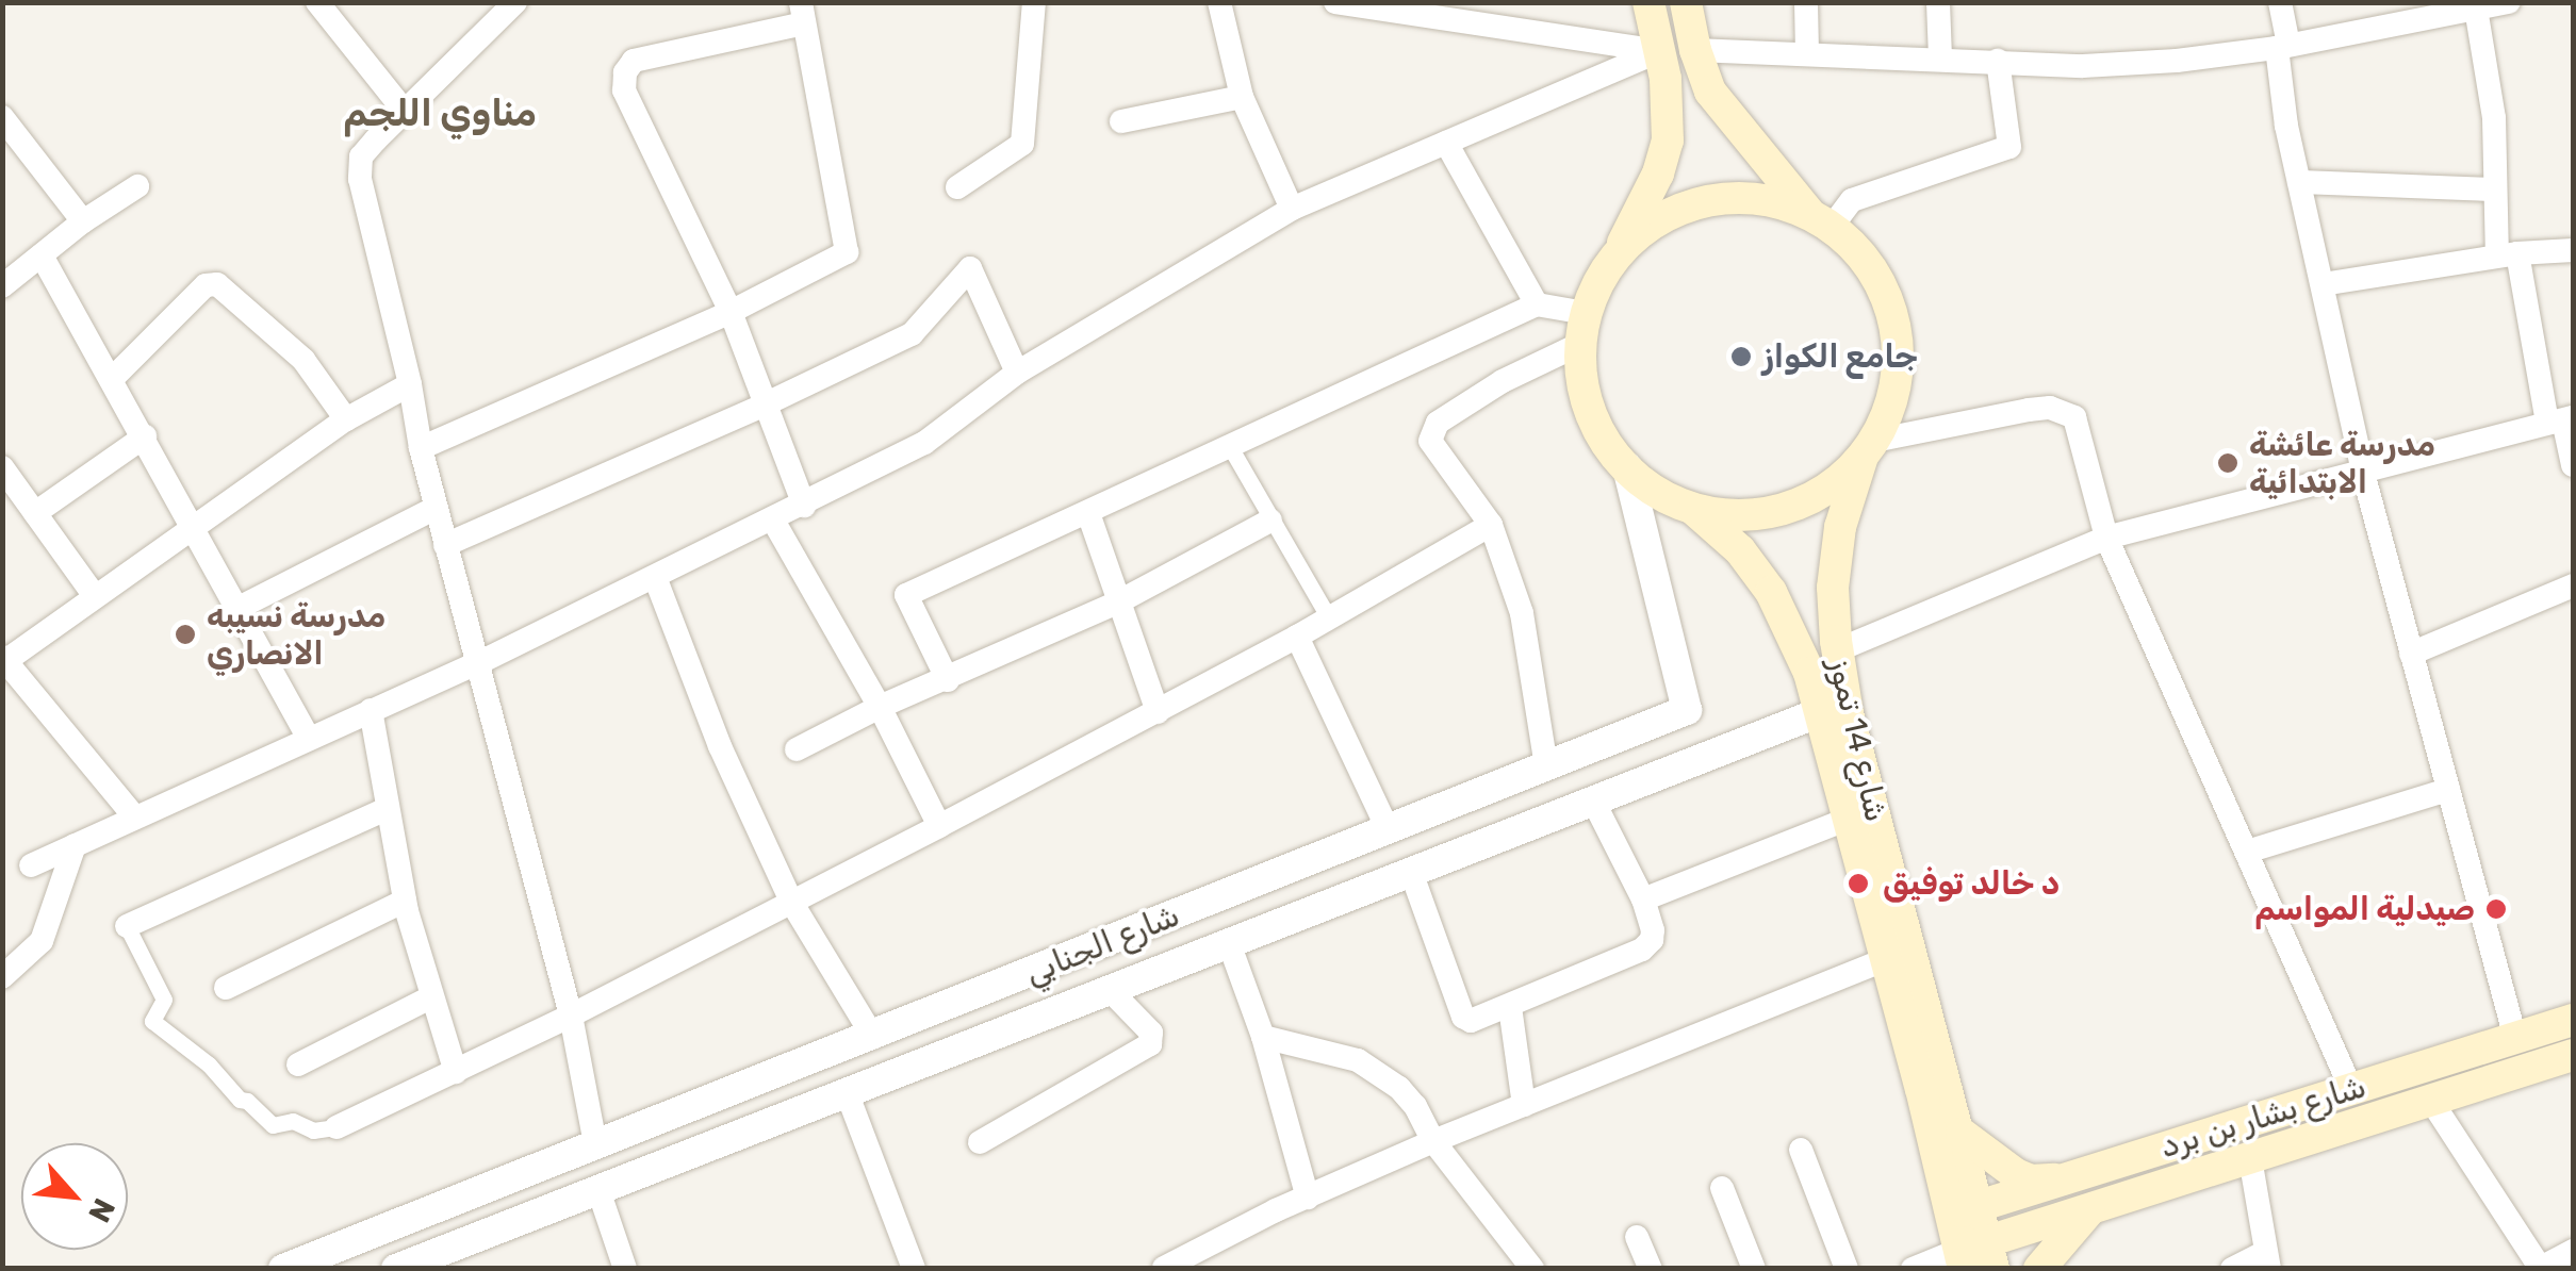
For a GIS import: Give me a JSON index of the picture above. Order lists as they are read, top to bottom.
{
  "streets": {
    "main road": ["شارع 14 تموز", "شارع بشار بن برد"],
    "street": ["شارع الجنابي"]
  },
  "crossings": [
    ["شارع 14 تموز", "شارع الجنابي"],
    ["شارع 14 تموز", "شارع بشار بن برد"]
  ],
  "districts": ["مناوي اللجم"],
  "places": [
    "جامع الكواز",
    "مدرسة عائشة الابتدائية",
    "مدرسة نسيبه الانصاري",
    "د خالد توفيق",
    "صيدلية المواسم"
  ],
  "north": "bottom right"
}
